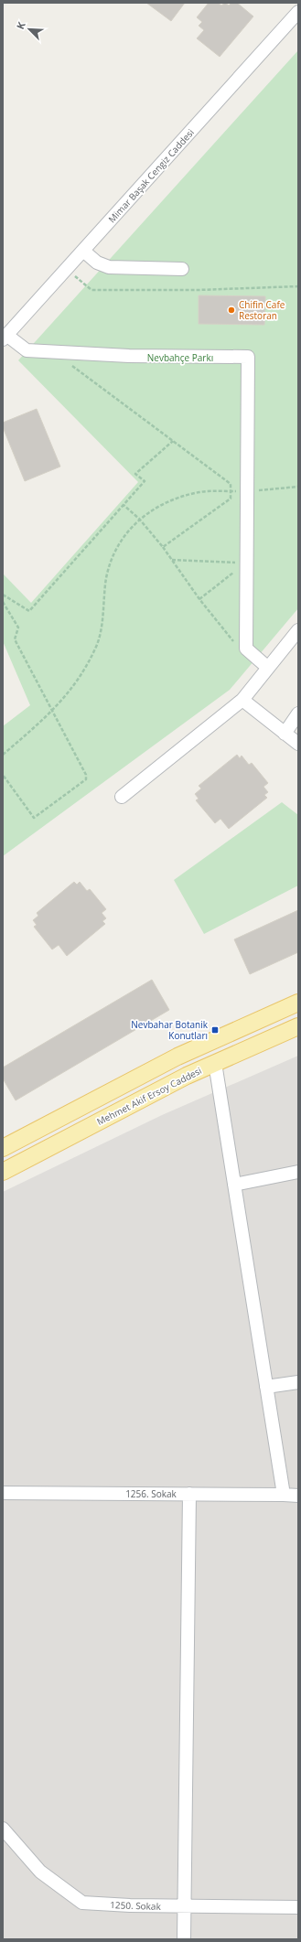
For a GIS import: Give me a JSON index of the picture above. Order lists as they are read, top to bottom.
{
  "streets": {
    "main road": ["Mehmet Akif Ersoy Caddesi"],
    "street": ["Mimar Başak Cengiz Caddesi", "1256. Sokak", "1250. Sokak"]
  },
  "parks": ["Nevbahçe Parkı"],
  "places": {
    "other": ["Chifin Cafe Restoran"],
    "transit": ["Nevbahar Botanik Konutları"]
  },
  "north": "top left"
}
